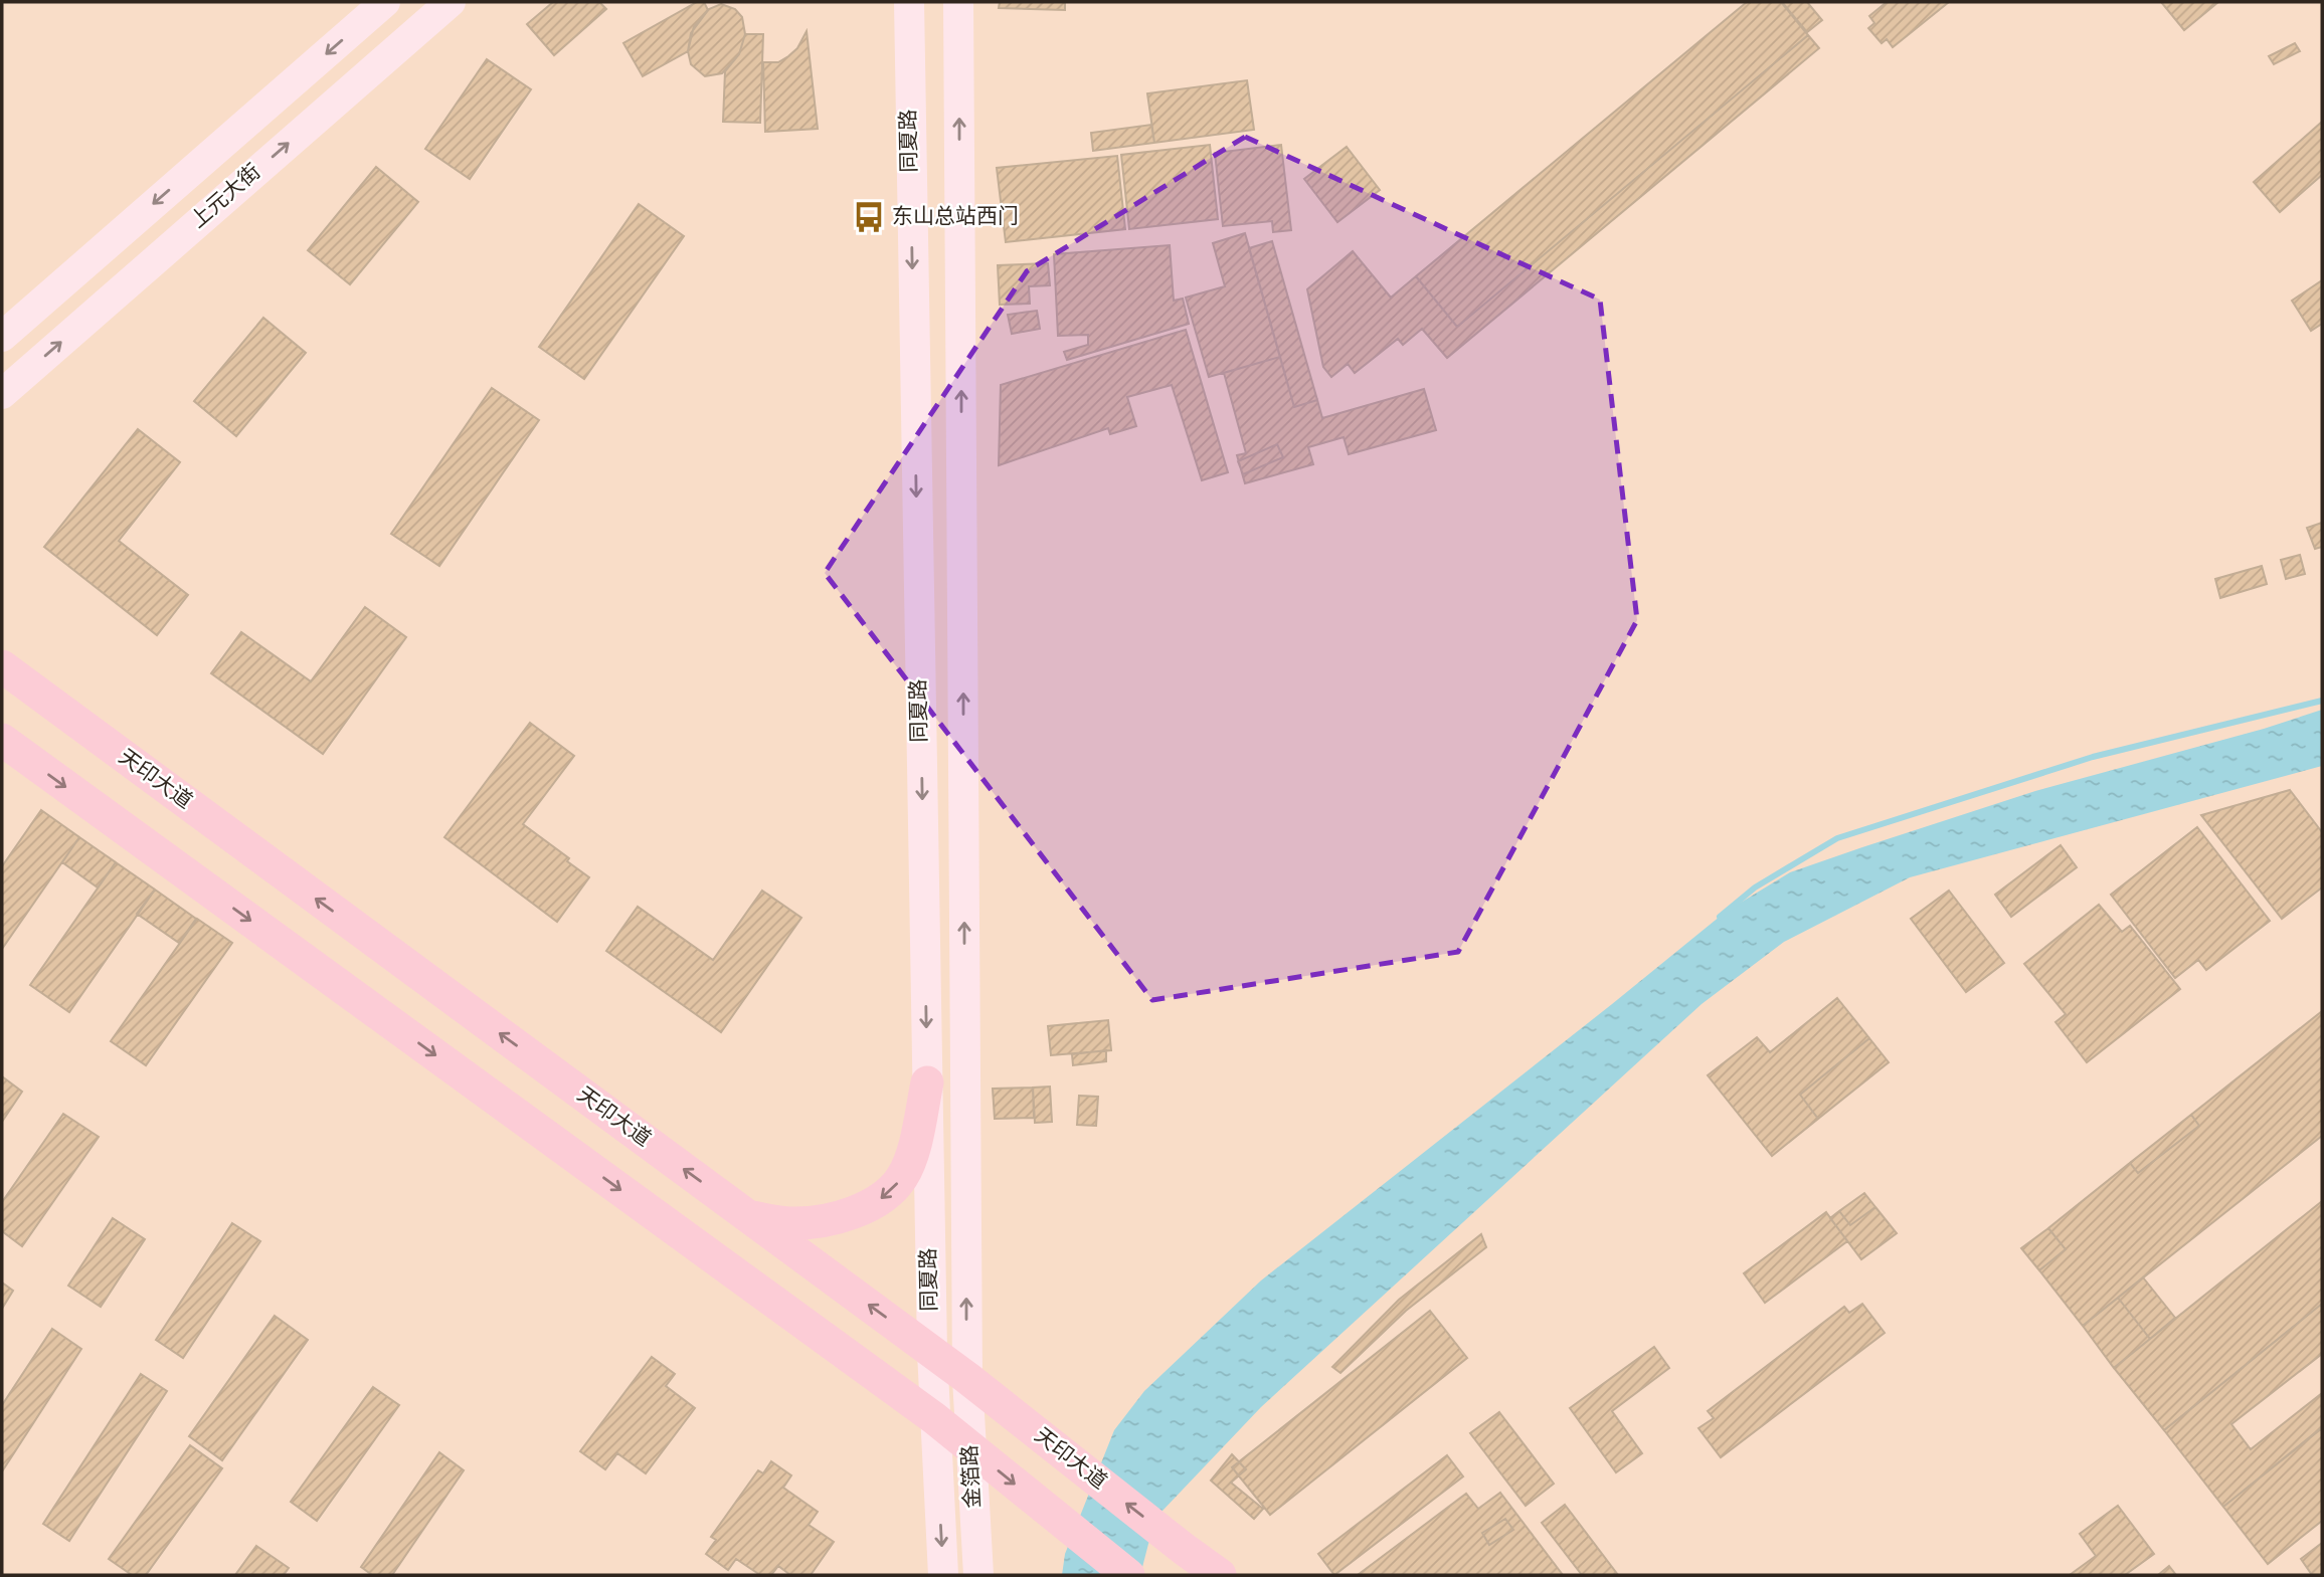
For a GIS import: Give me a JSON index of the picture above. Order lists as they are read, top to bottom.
{
  "streets": {
    "main road": [
      "同夏路",
      "上元大街",
      "天印大道",
      "金箔路"
    ]
  },
  "crossings": [
    ["同夏路", "天印大道"],
    ["同夏路", "金箔路"],
    ["天印大道", "金箔路"]
  ],
  "places": {
    "bus stop": ["东山总站西门"]
  }
}
